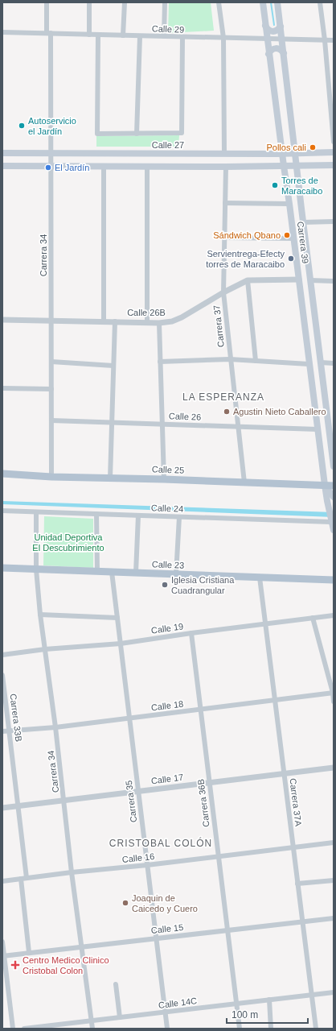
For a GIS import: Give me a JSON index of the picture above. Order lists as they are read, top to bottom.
{
  "streets": {
    "main road": [
      "Calle 27",
      "Carrera 39",
      "Calle 25",
      "Calle 23"
    ],
    "street": [
      "Calle 29",
      "Carrera 34",
      "Calle 26B",
      "Carrera 37",
      "Calle 26",
      "Calle 24",
      "Calle 19",
      "Calle 18",
      "Carrera 33B",
      "Calle 17",
      "Carrera 35",
      "Carrera 37A",
      "Carrera 36B",
      "Calle 16",
      "Calle 15",
      "Calle 14C"
    ]
  },
  "crossings": [
    ["Calle 29", "Carrera 39"],
    ["Calle 29", "Carrera 34"],
    ["Calle 27", "Carrera 39"],
    ["Calle 27", "Carrera 34"],
    ["Carrera 39", "Calle 26B"],
    ["Carrera 39", "Calle 26"],
    ["Carrera 39", "Calle 25"],
    ["Carrera 39", "Calle 24"],
    ["Carrera 34", "Calle 26B"],
    ["Carrera 34", "Calle 26"],
    ["Carrera 34", "Calle 25"],
    ["Carrera 34", "Calle 24"],
    ["Carrera 34", "Calle 23"],
    ["Carrera 34", "Calle 19"],
    ["Carrera 34", "Calle 18"],
    ["Carrera 34", "Calle 17"],
    ["Carrera 34", "Calle 16"],
    ["Carrera 34", "Calle 15"],
    ["Carrera 34", "Calle 14C"],
    ["Calle 26B", "Carrera 37"],
    ["Carrera 37", "Calle 26"],
    ["Carrera 37", "Calle 25"],
    ["Calle 23", "Carrera 35"],
    ["Calle 23", "Carrera 37A"],
    ["Calle 19", "Carrera 35"],
    ["Calle 19", "Carrera 37A"],
    ["Calle 19", "Carrera 36B"],
    ["Calle 18", "Carrera 33B"],
    ["Calle 18", "Carrera 35"],
    ["Calle 18", "Carrera 37A"],
    ["Calle 18", "Carrera 36B"],
    ["Carrera 33B", "Calle 17"],
    ["Carrera 33B", "Calle 16"],
    ["Carrera 33B", "Calle 15"],
    ["Calle 17", "Carrera 35"],
    ["Calle 17", "Carrera 37A"],
    ["Calle 17", "Carrera 36B"],
    ["Carrera 35", "Calle 16"],
    ["Carrera 35", "Calle 15"],
    ["Carrera 35", "Calle 14C"],
    ["Carrera 37A", "Calle 16"],
    ["Carrera 37A", "Calle 15"],
    ["Carrera 37A", "Calle 14C"],
    ["Carrera 36B", "Calle 16"],
    ["Carrera 36B", "Calle 15"],
    ["Carrera 36B", "Calle 14C"]
  ],
  "districts": ["LA ESPERANZA", "CRISTOBAL COLÓN"],
  "parks": ["Unidad Deportiva El Descubrimiento"],
  "places": {
    "other": [
      "Autoservicio el Jardín",
      "Pollos cali",
      "El Jardín",
      "Torres de Maracaibo",
      "Sándwich Qbano",
      "Servientrega-Efecty torres de Maracaibo",
      "Agustin Nieto Caballero",
      "Iglesia Cristiana Cuadrangular",
      "Joaquin de Caicedo y Cuero"
    ],
    "health": ["Centro Medico Clinico Cristobal Colon"]
  },
  "scale_bar": "100 m"
}
